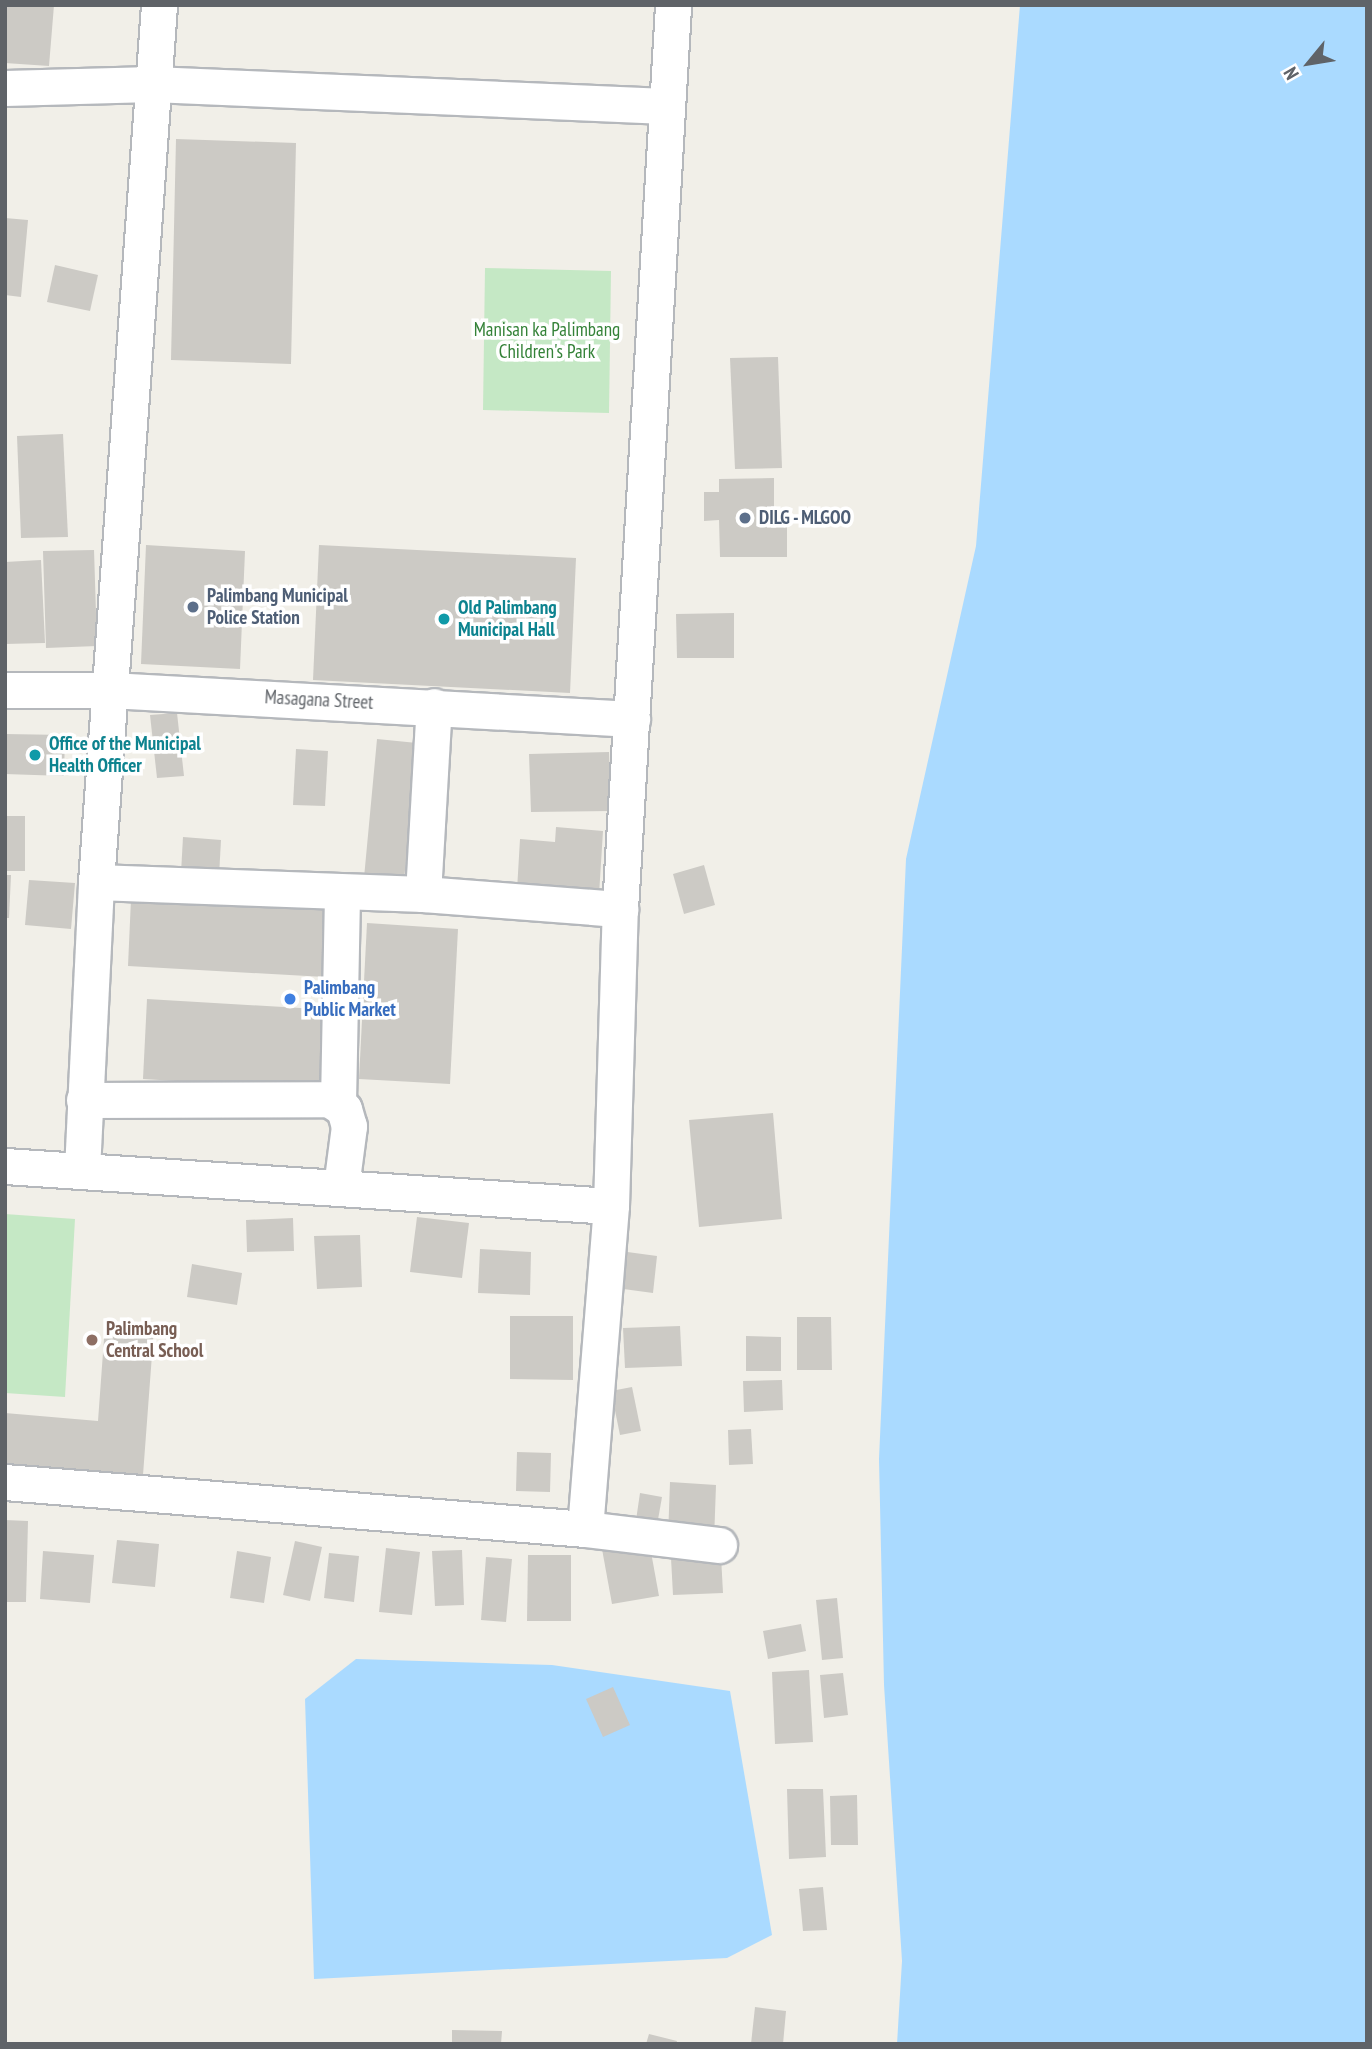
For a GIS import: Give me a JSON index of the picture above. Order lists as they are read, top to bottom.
{
  "streets": {
    "street": ["Masagana Street"]
  },
  "parks": ["Manisan ka Palimbang Children's Park"],
  "places": [
    "DILG - MLGOO",
    "Palimbang Municipal Police Station",
    "Old Palimbang Municipal Hall",
    "Office of the Municipal Health Officer",
    "Palimbang Public Market",
    "Palimbang Central School"
  ],
  "north": "bottom left"
}
